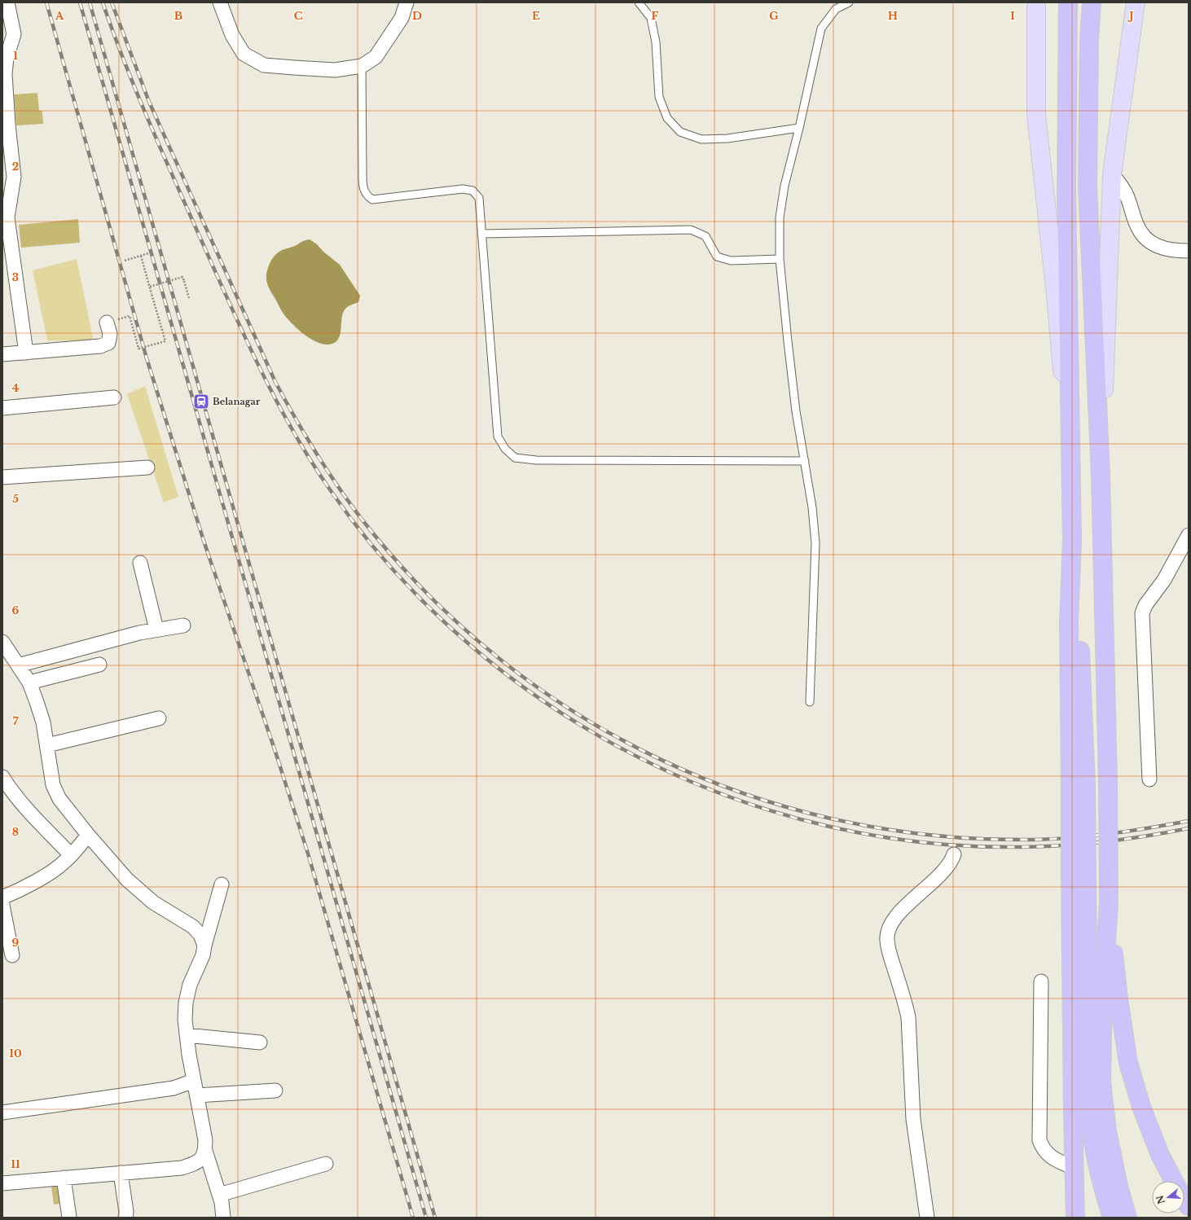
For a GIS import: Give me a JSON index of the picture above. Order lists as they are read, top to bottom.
{
  "places": {
    "station": ["Belanagar"]
  },
  "north": "left",
  "grid": {
    "columns": [
      "A",
      "B",
      "C",
      "D",
      "E",
      "F",
      "G",
      "H",
      "I",
      "J"
    ],
    "rows": [
      "1",
      "2",
      "3",
      "4",
      "5",
      "6",
      "7",
      "8",
      "9",
      "10",
      "11"
    ]
  }
}
